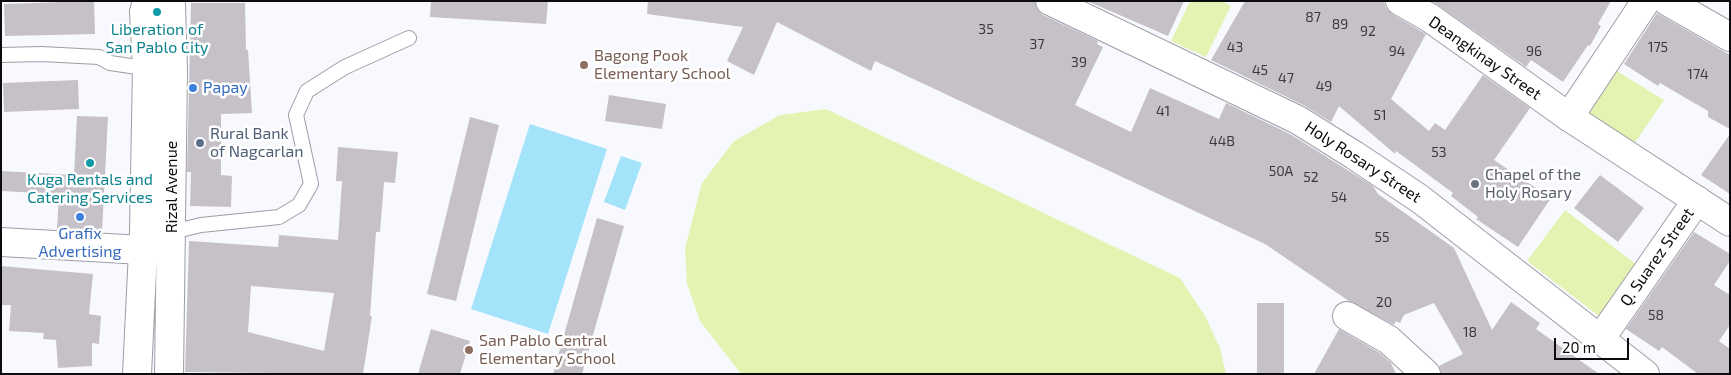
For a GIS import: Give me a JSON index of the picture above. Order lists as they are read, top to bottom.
{
  "streets": {
    "street": [
      "Deangkinay Street",
      "Holy Rosary Street",
      "Rizal Avenue",
      "Q. Suarez Street"
    ]
  },
  "crossings": [
    ["Deangkinay Street", "Q. Suarez Street"],
    ["Holy Rosary Street", "Q. Suarez Street"]
  ],
  "places": [
    "Liberation of San Pablo City",
    "Bagong Pook Elementary School",
    "Papay",
    "Rural Bank of Nagcarlan",
    "Kuga Rentals and Catering Services",
    "Chapel of the Holy Rosary",
    "Grafix Advertising",
    "San Pablo Central Elementary School"
  ],
  "house_numbers": [
    "87",
    "89",
    "35",
    "92",
    "37",
    "43",
    "175",
    "94",
    "96",
    "39",
    "45",
    "174",
    "47",
    "49",
    "41",
    "51",
    "44B",
    "53",
    "50A",
    "52",
    "54",
    "55",
    "20",
    "58",
    "18"
  ],
  "scale_bar": "20 m"
}
